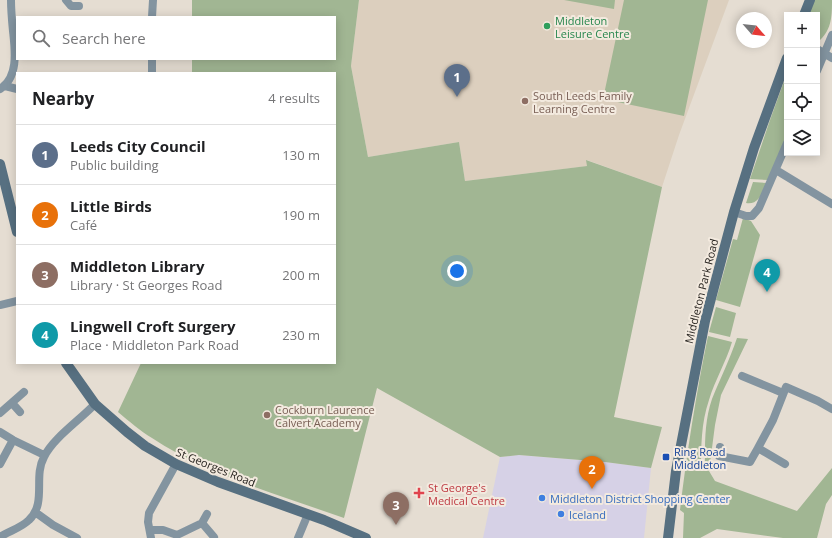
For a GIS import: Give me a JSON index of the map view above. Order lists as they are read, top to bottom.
{
  "streets": {
    "street": ["Middleton Park Road", "St Georges Road"]
  },
  "places": {
    "other": [
      "Middleton Leisure Centre",
      "South Leeds Family Learning Centre",
      "Cockburn Laurence Calvert Academy",
      "Middleton District Shopping Center",
      "Iceland"
    ],
    "transit": ["Ring Road Middleton"],
    "health": ["St George's Medical Centre"]
  },
  "north": "bottom right",
  "page": {
    "map_buttons": ["+", "−"],
    "search": "Search here",
    "pins": [
      "1",
      "4",
      "2",
      "3"
    ],
    "heading": ["Nearby", "4 results"],
    "list": [
      {
        "mark": "1",
        "name": "Leeds City Council",
        "note": "Public building",
        "value": "130 m"
      },
      {
        "mark": "2",
        "name": "Little Birds",
        "note": "Café",
        "value": "190 m"
      },
      {
        "mark": "3",
        "name": "Middleton Library",
        "note": "Library · St Georges Road",
        "value": "200 m"
      },
      {
        "mark": "4",
        "name": "Lingwell Croft Surgery",
        "note": "Place · Middleton Park Road",
        "value": "230 m"
      }
    ]
  }
}
